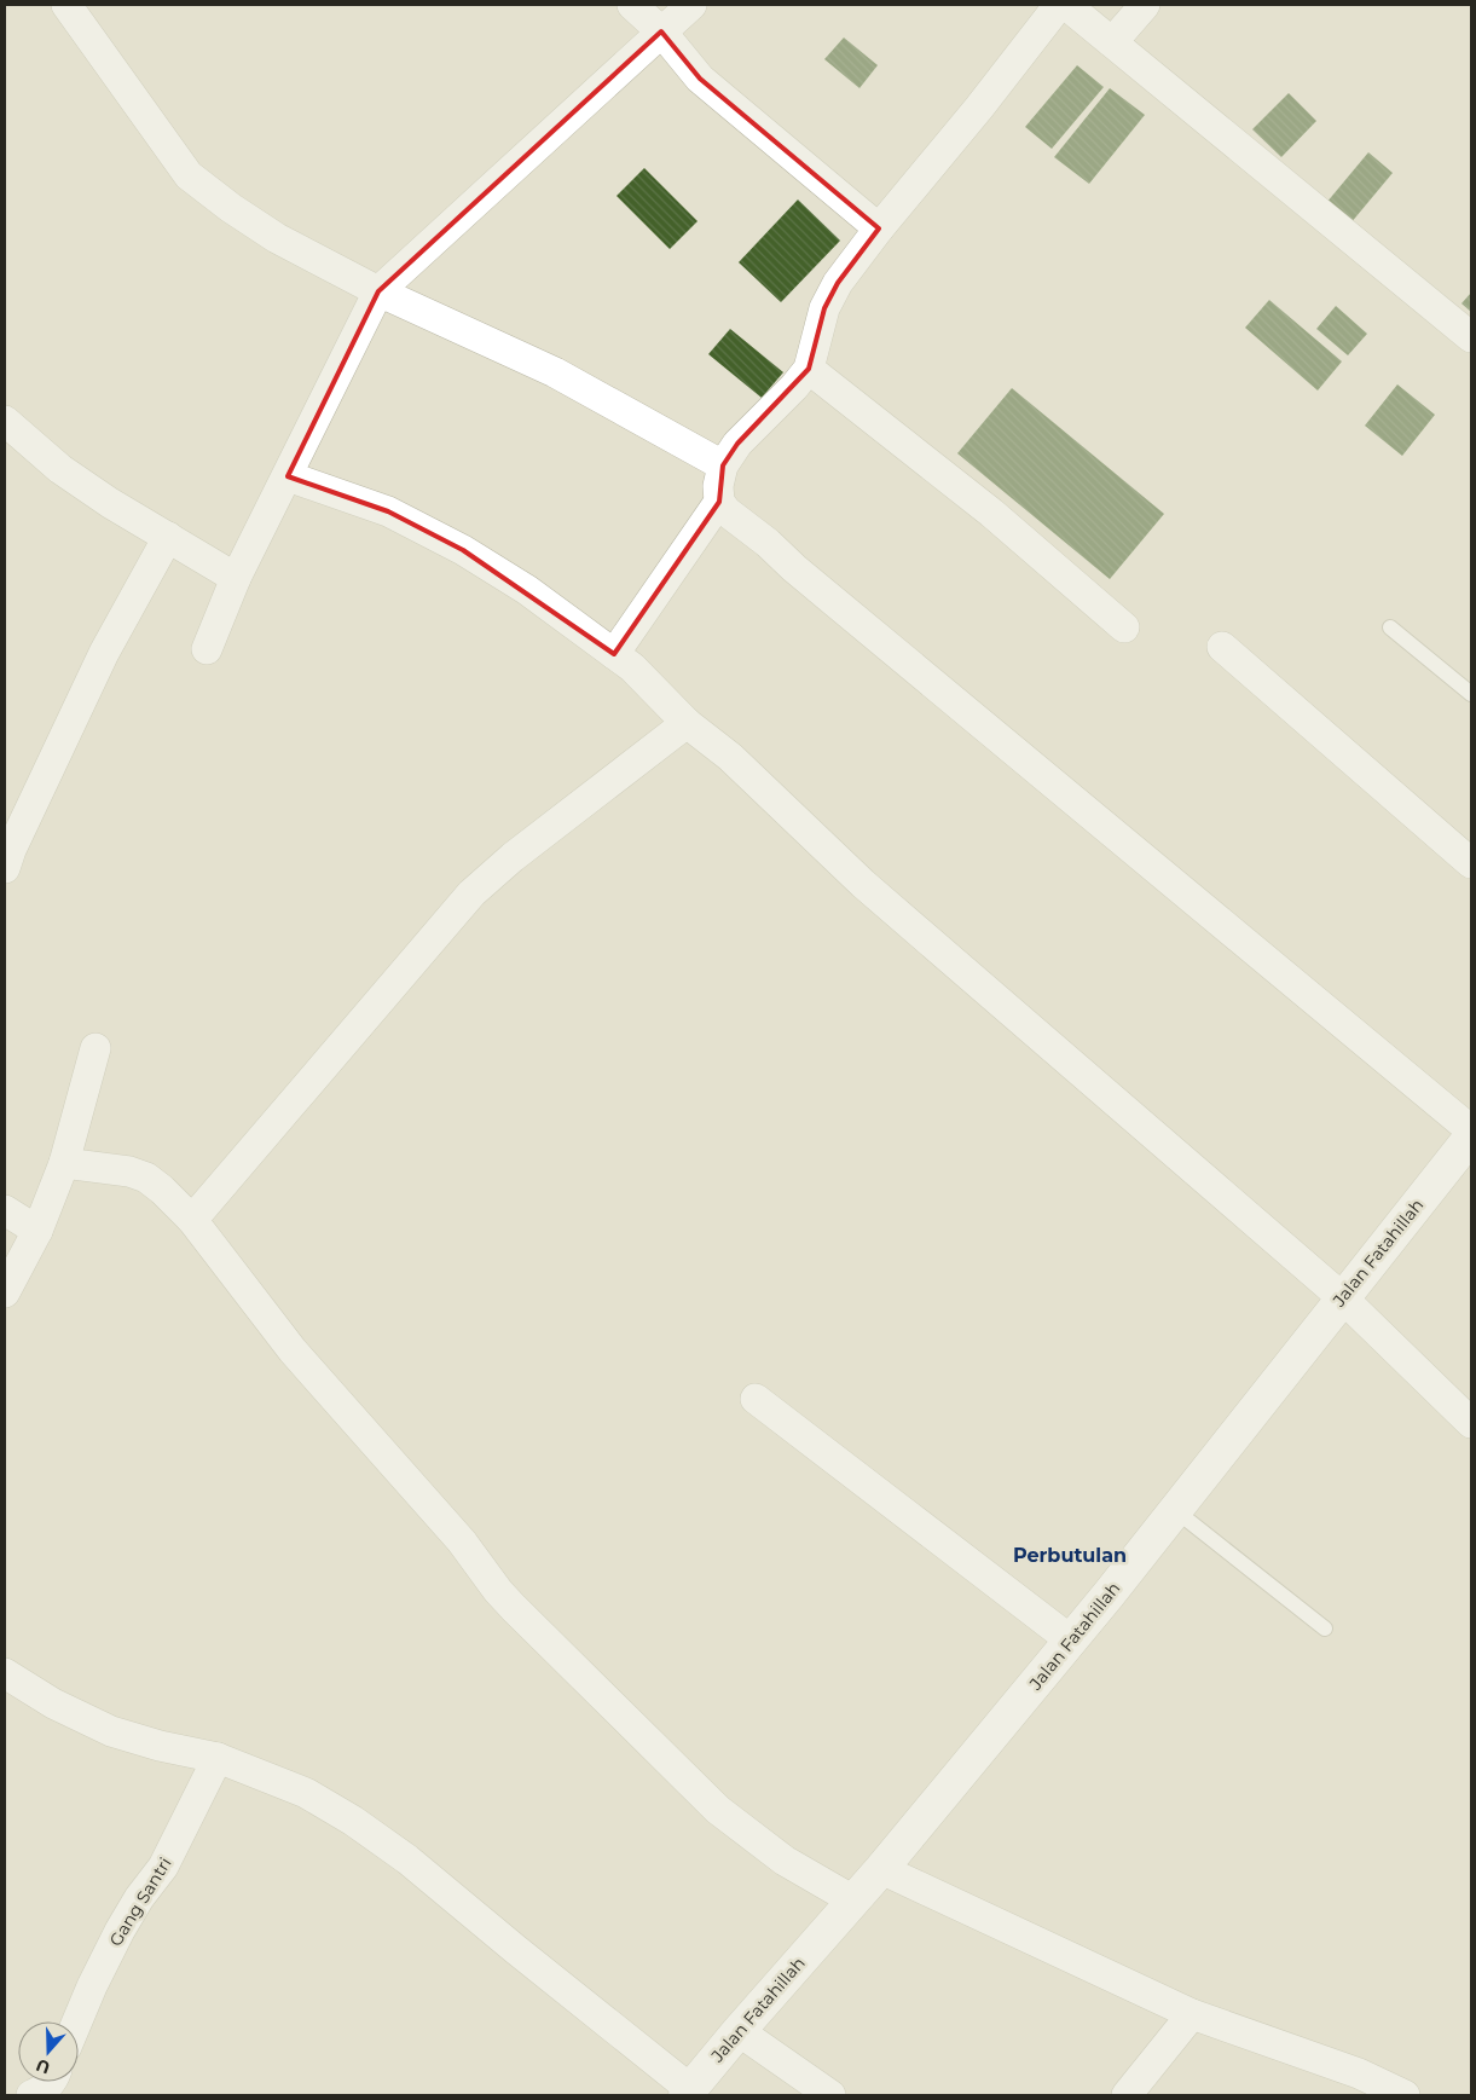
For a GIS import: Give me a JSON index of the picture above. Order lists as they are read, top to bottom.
{
  "streets": {
    "street": ["Jalan Fatahillah", "Gang Santri"]
  },
  "districts": ["Perbutulan"],
  "north": "bottom"
}
